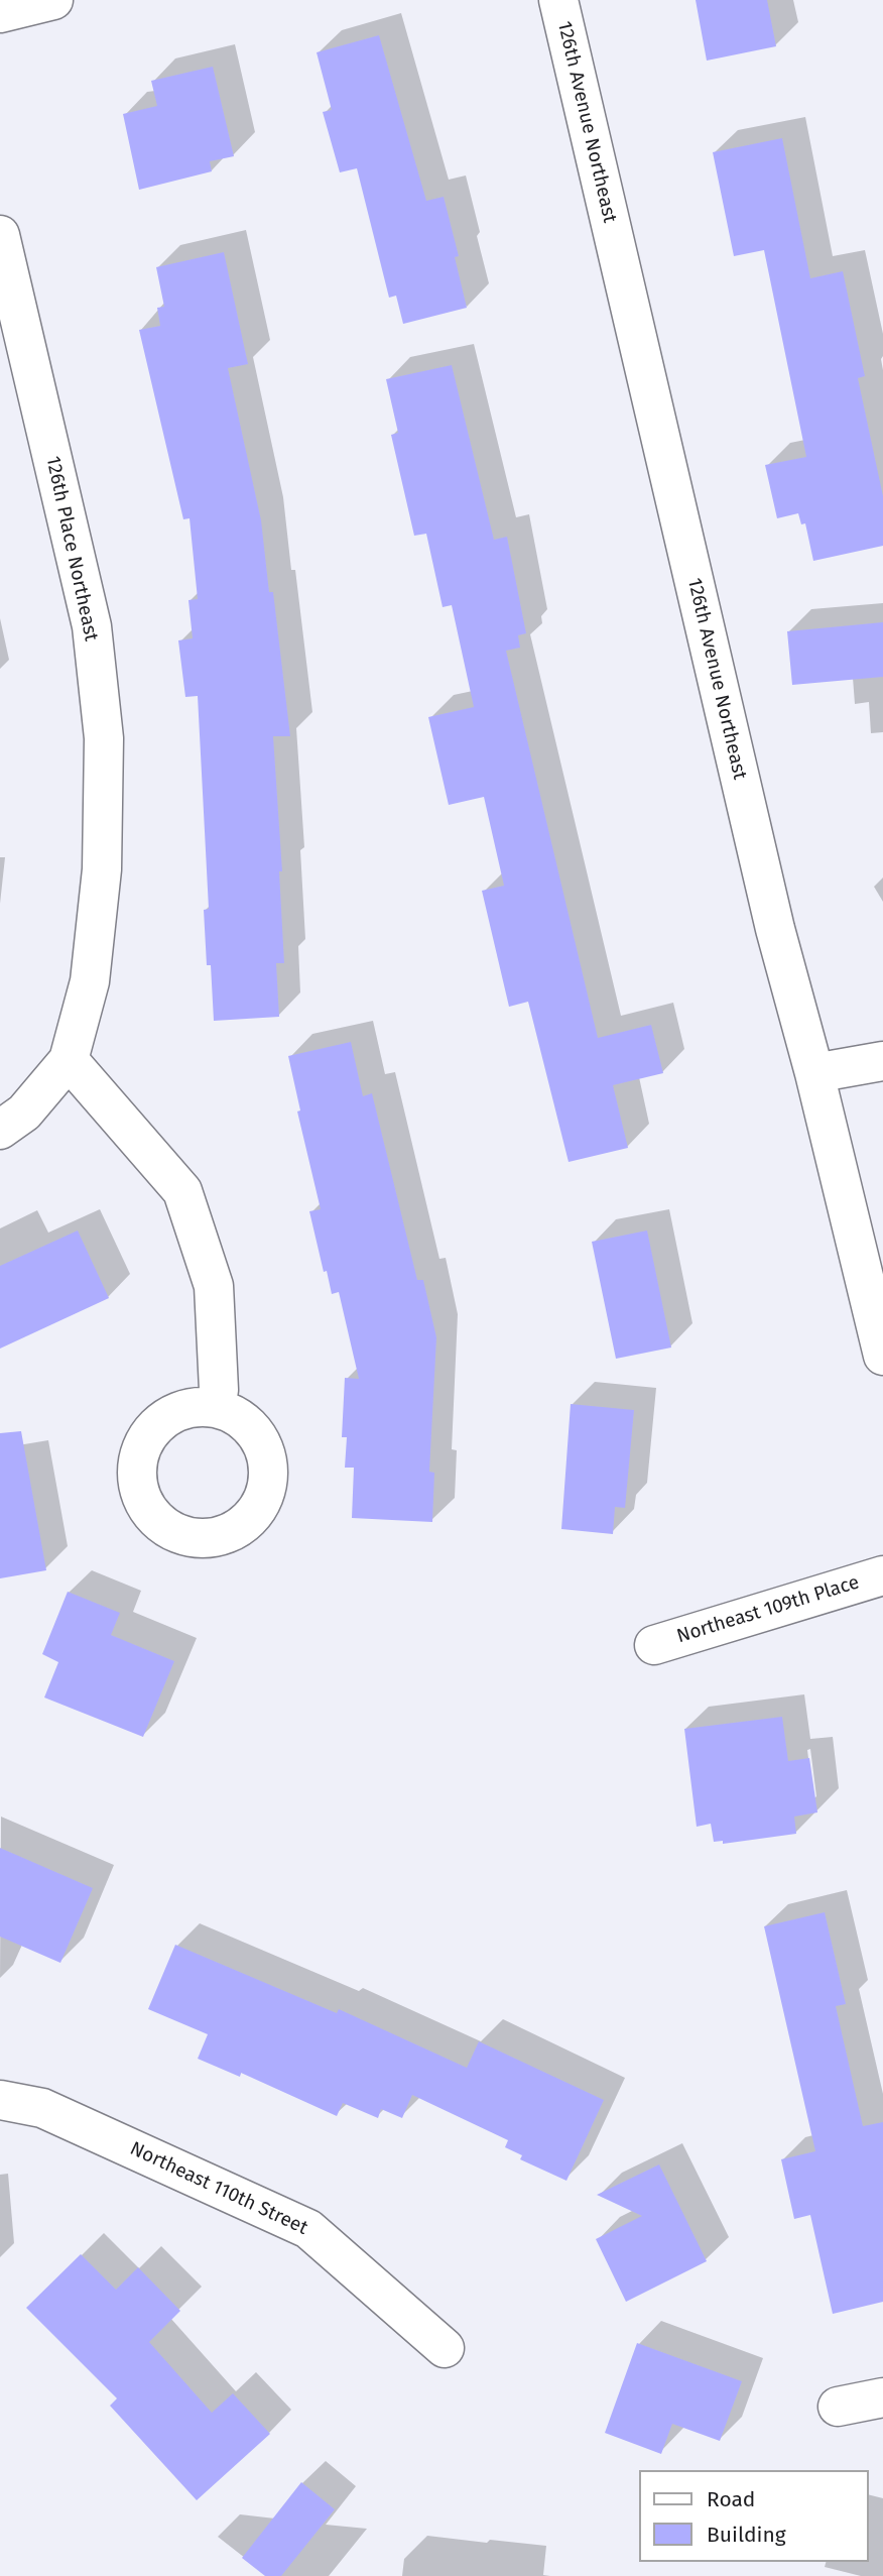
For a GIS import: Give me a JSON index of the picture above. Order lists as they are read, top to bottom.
{
  "streets": {
    "street": [
      "126th Avenue Northeast",
      "126th Place Northeast",
      "Northeast 109th Place",
      "Northeast 110th Street"
    ]
  },
  "legend": ["Road", "Building"]
}
